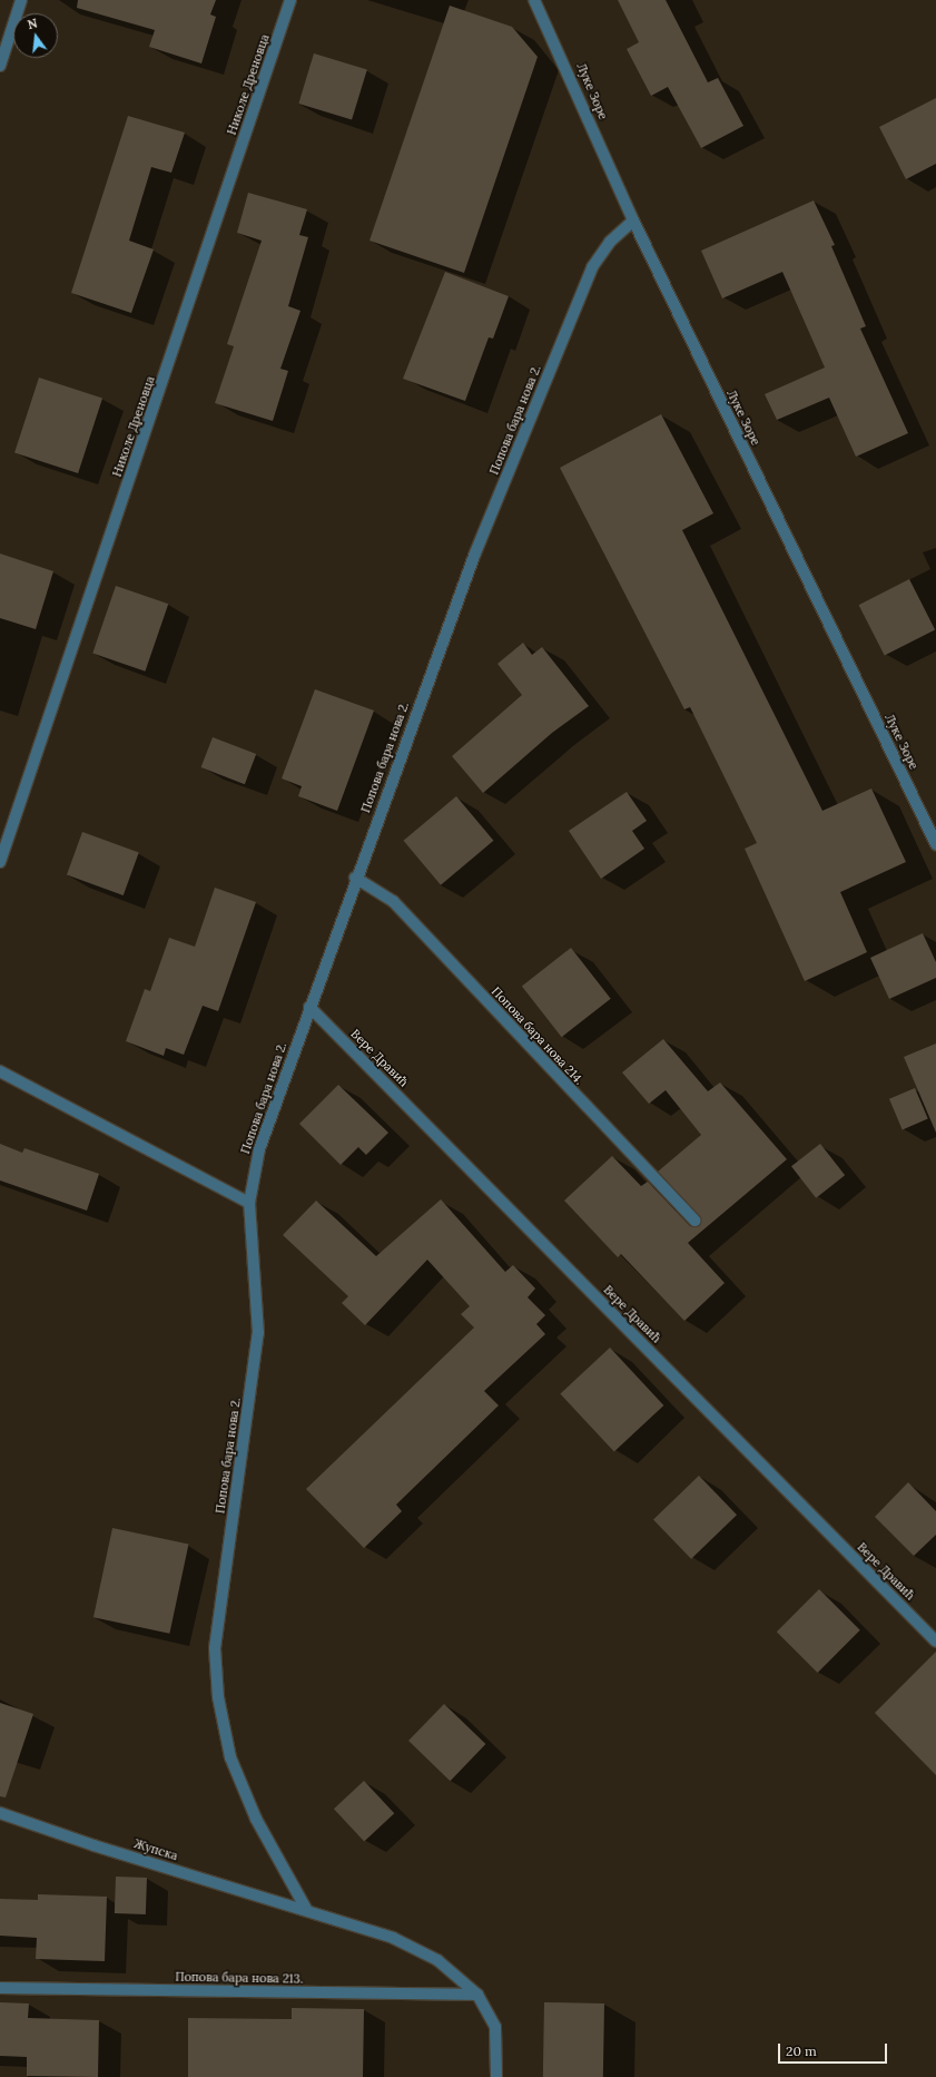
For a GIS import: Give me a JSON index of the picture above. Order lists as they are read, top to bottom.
{
  "streets": {
    "street": [
      "Николе Дреновца",
      "Луке Зоре",
      "Попова бара нова 2.",
      "Попова бара нова 214.",
      "Вере Дравић",
      "Жупска",
      "Попова бара нова 213."
    ]
  },
  "crossings": [
    ["Луке Зоре", "Попова бара нова 2."],
    ["Попова бара нова 2.", "Попова бара нова 214."],
    ["Попова бара нова 2.", "Вере Дравић"],
    ["Попова бара нова 2.", "Жупска"]
  ],
  "scale_bar": "20 m",
  "north": "top"
}
